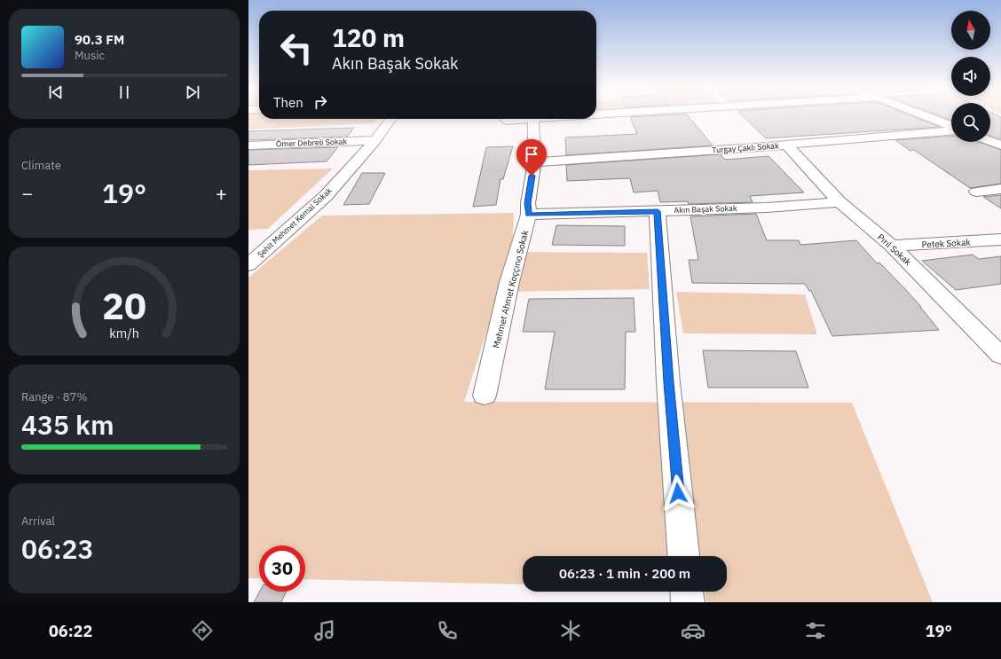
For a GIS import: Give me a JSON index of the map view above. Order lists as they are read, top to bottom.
{
  "streets": {
    "street": [
      "Ömer Debreli Sokak",
      "Turgay Çaklı Sokak",
      "Akın Başak Sokak",
      "Şehit Mehmet Kemal Sokak",
      "Petek Sokak",
      "Pırıl Sokak",
      "Mehmet Ahmet Koççıno Sokak"
    ]
  },
  "crossings": [
    ["Ömer Debreli Sokak", "Şehit Mehmet Kemal Sokak"],
    ["Turgay Çaklı Sokak", "Pırıl Sokak"],
    ["Turgay Çaklı Sokak", "Mehmet Ahmet Koççıno Sokak"],
    ["Akın Başak Sokak", "Pırıl Sokak"],
    ["Akın Başak Sokak", "Mehmet Ahmet Koççıno Sokak"],
    ["Petek Sokak", "Pırıl Sokak"]
  ],
  "north": "top",
  "page": {
    "turn": ["120 m", "Akın Başak Sokak"],
    "song": ["90.3 FM", "Music"],
    "then": "Then",
    "tile": [
      "Climate",
      ["Range · 87%", "435 km"],
      ["Arrival", "06:23"]
    ],
    "heat": ["−", "19°", "+"],
    "limit": "30",
    "trip": "06:23 · 1 min · 200 m",
    "tabs": ["06:22", "19°"],
    "gauge": ["20", "km/h"]
  }
}
